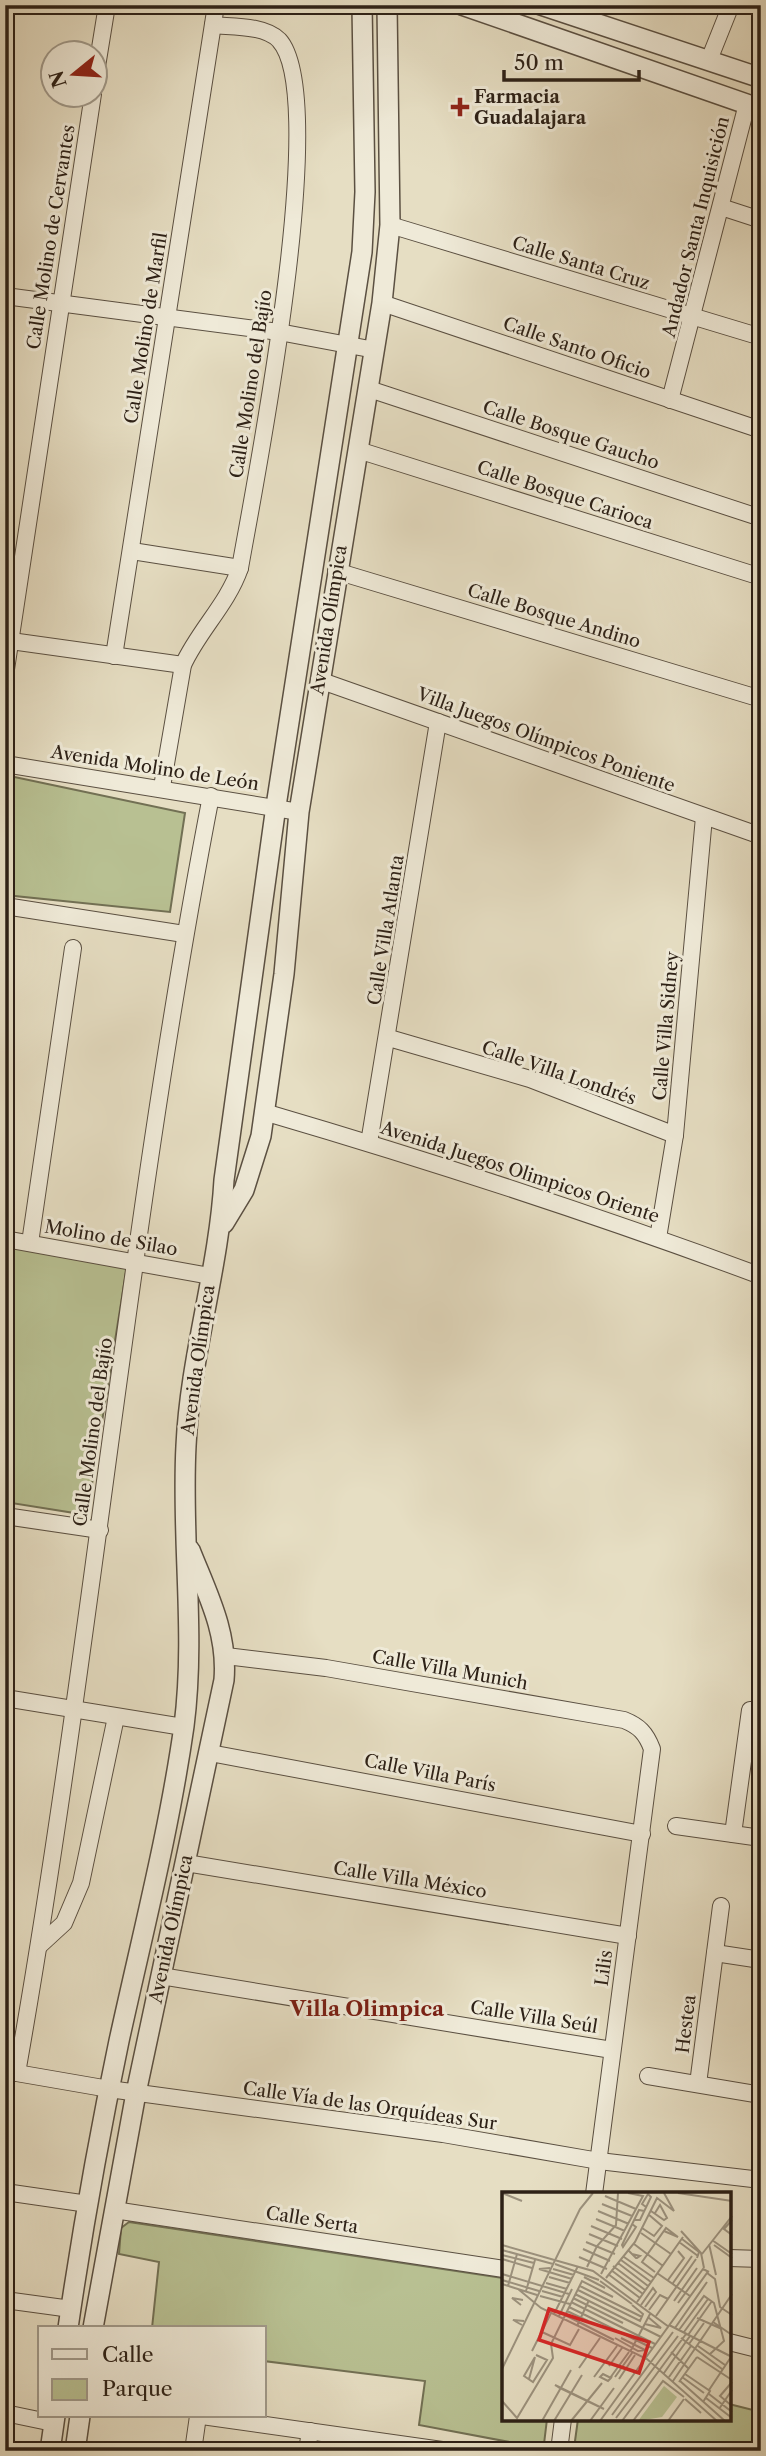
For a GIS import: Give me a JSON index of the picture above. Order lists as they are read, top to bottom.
{
  "streets": {
    "street": [
      "Andador Santa Inquisición",
      "Calle Molino de Cervantes",
      "Calle Santa Cruz",
      "Calle Molino de Marfil",
      "Calle Santo Oficio",
      "Calle Molino del Bajío",
      "Calle Bosque Gaucho",
      "Calle Bosque Carioca",
      "Calle Bosque Andino",
      "Avenida Olímpica",
      "Villa Juegos Olímpicos Poniente",
      "Avenida Molino de León",
      "Calle Villa Atlanta",
      "Calle Villa Sidney",
      "Calle Villa Londrés",
      "Avenida Juegos Olimpicos Oriente",
      "Molino de Silao",
      "Calle Villa Munich",
      "Calle Villa París",
      "Calle Villa México",
      "Lilis",
      "Calle Villa Seúl",
      "Hestea",
      "Calle Vía de las Orquídeas Sur",
      "Calle Serta"
    ]
  },
  "crossings": [
    ["Andador Santa Inquisición", "Calle Santa Cruz"],
    ["Andador Santa Inquisición", "Calle Santo Oficio"],
    ["Calle Santa Cruz", "Avenida Olímpica"],
    ["Calle Molino de Marfil", "Calle Molino del Bajío"],
    ["Calle Santo Oficio", "Avenida Olímpica"],
    ["Calle Molino del Bajío", "Avenida Molino de León"],
    ["Calle Molino del Bajío", "Molino de Silao"],
    ["Calle Molino del Bajío", "Calle Vía de las Orquídeas Sur"],
    ["Calle Bosque Gaucho", "Avenida Olímpica"],
    ["Calle Bosque Carioca", "Avenida Olímpica"],
    ["Calle Bosque Andino", "Avenida Olímpica"],
    ["Avenida Olímpica", "Villa Juegos Olímpicos Poniente"],
    ["Avenida Olímpica", "Avenida Molino de León"],
    ["Avenida Olímpica", "Avenida Juegos Olimpicos Oriente"],
    ["Avenida Olímpica", "Molino de Silao"],
    ["Avenida Olímpica", "Calle Villa Munich"],
    ["Avenida Olímpica", "Calle Villa París"],
    ["Avenida Olímpica", "Calle Villa México"],
    ["Avenida Olímpica", "Calle Villa Seúl"],
    ["Avenida Olímpica", "Calle Vía de las Orquídeas Sur"],
    ["Avenida Olímpica", "Calle Serta"],
    ["Villa Juegos Olímpicos Poniente", "Calle Villa Atlanta"],
    ["Villa Juegos Olímpicos Poniente", "Calle Villa Sidney"],
    ["Calle Villa Atlanta", "Calle Villa Londrés"],
    ["Calle Villa Atlanta", "Avenida Juegos Olimpicos Oriente"],
    ["Calle Villa Sidney", "Calle Villa Londrés"],
    ["Calle Villa Sidney", "Avenida Juegos Olimpicos Oriente"],
    ["Calle Villa Munich", "Lilis"],
    ["Calle Villa París", "Lilis"],
    ["Calle Villa México", "Lilis"],
    ["Lilis", "Calle Villa Seúl"],
    ["Lilis", "Calle Vía de las Orquídeas Sur"]
  ],
  "districts": ["Villa Olimpica"],
  "places": {
    "health": ["Farmacia Guadalajara"]
  },
  "legend": ["Calle", "Parque"],
  "scale_bar": "50 m",
  "north": "left"
}
